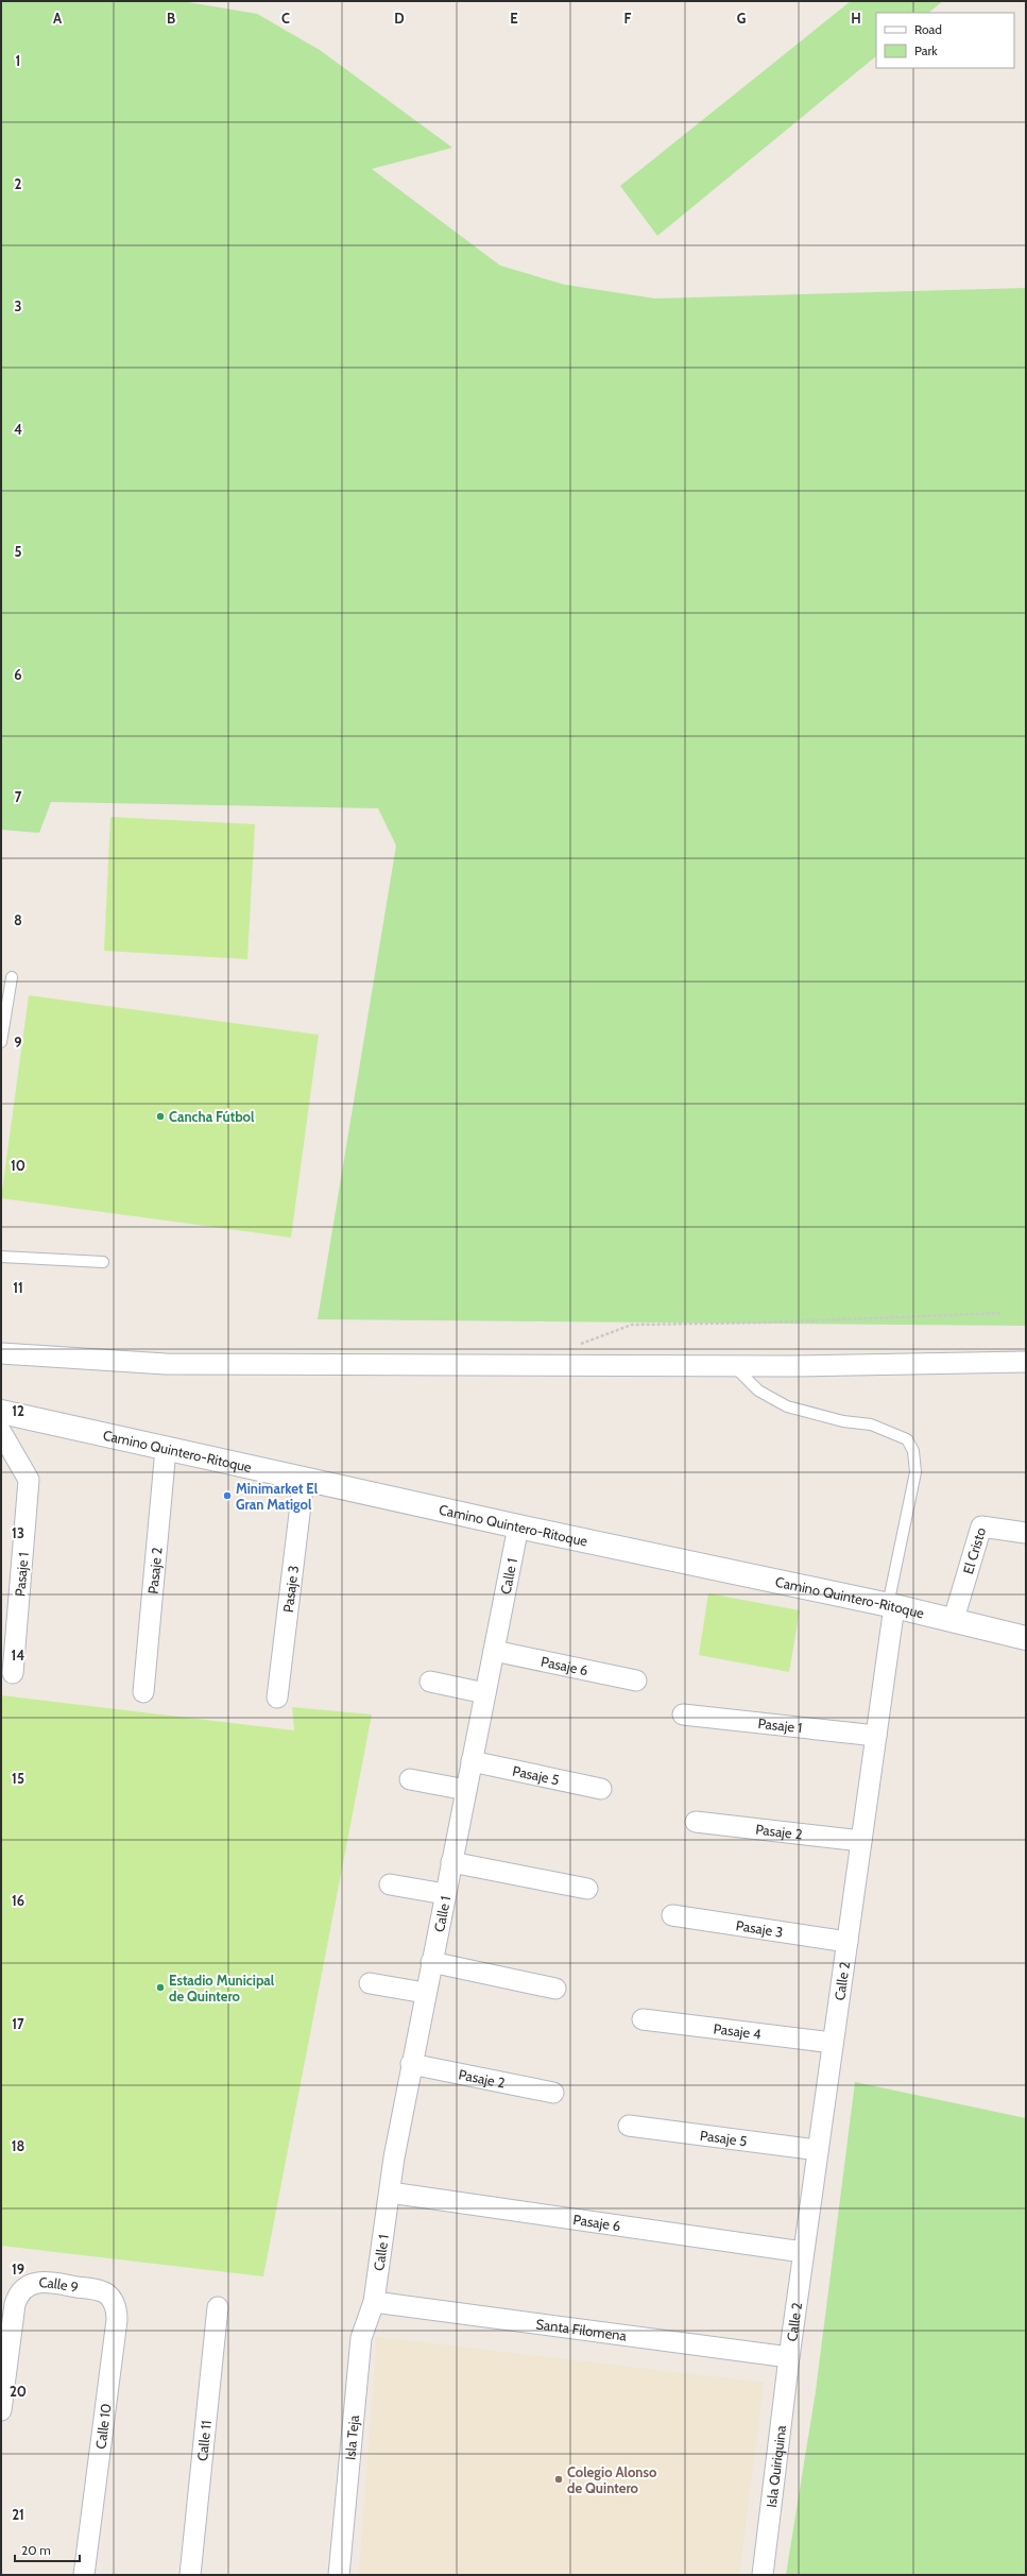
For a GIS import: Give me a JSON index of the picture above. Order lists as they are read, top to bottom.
{
  "streets": {
    "main road": ["Camino Quintero-Ritoque"],
    "street": [
      "El Cristo",
      "Pasaje 2",
      "Pasaje 1",
      "Calle 1",
      "Pasaje 3",
      "Pasaje 6",
      "Pasaje 5",
      "Calle 2",
      "Pasaje 4",
      "Calle 9",
      "Santa Filomena",
      "Calle 10",
      "Isla Teja",
      "Calle 11",
      "Isla Quiriquina"
    ]
  },
  "crossings": [
    ["Camino Quintero-Ritoque", "El Cristo"],
    ["Camino Quintero-Ritoque", "Pasaje 2"],
    ["Camino Quintero-Ritoque", "Calle 1"],
    ["Camino Quintero-Ritoque", "Pasaje 3"],
    ["Camino Quintero-Ritoque", "Calle 2"],
    ["Pasaje 2", "Calle 1"],
    ["Pasaje 2", "Calle 2"],
    ["Pasaje 1", "Calle 2"],
    ["Calle 1", "Pasaje 6"],
    ["Calle 1", "Pasaje 5"],
    ["Calle 1", "Santa Filomena"],
    ["Calle 1", "Isla Teja"],
    ["Pasaje 3", "Calle 2"],
    ["Pasaje 6", "Calle 2"],
    ["Pasaje 5", "Calle 2"],
    ["Calle 2", "Pasaje 4"],
    ["Calle 2", "Santa Filomena"],
    ["Calle 2", "Isla Quiriquina"],
    ["Calle 9", "Calle 10"],
    ["Santa Filomena", "Isla Teja"],
    ["Santa Filomena", "Isla Quiriquina"]
  ],
  "places": [
    "Cancha Fútbol",
    "Minimarket El Gran Matigol",
    "Estadio Municipal de Quintero",
    "Colegio Alonso de Quintero"
  ],
  "legend": ["Road", "Park"],
  "scale_bar": "20 m",
  "grid": {
    "columns": [
      "A",
      "B",
      "C",
      "D",
      "E",
      "F",
      "G",
      "H"
    ],
    "rows": [
      "1",
      "2",
      "3",
      "4",
      "5",
      "6",
      "7",
      "8",
      "9",
      "10",
      "11",
      "12",
      "13",
      "14",
      "15",
      "16",
      "17",
      "18",
      "19",
      "20",
      "21"
    ]
  }
}
